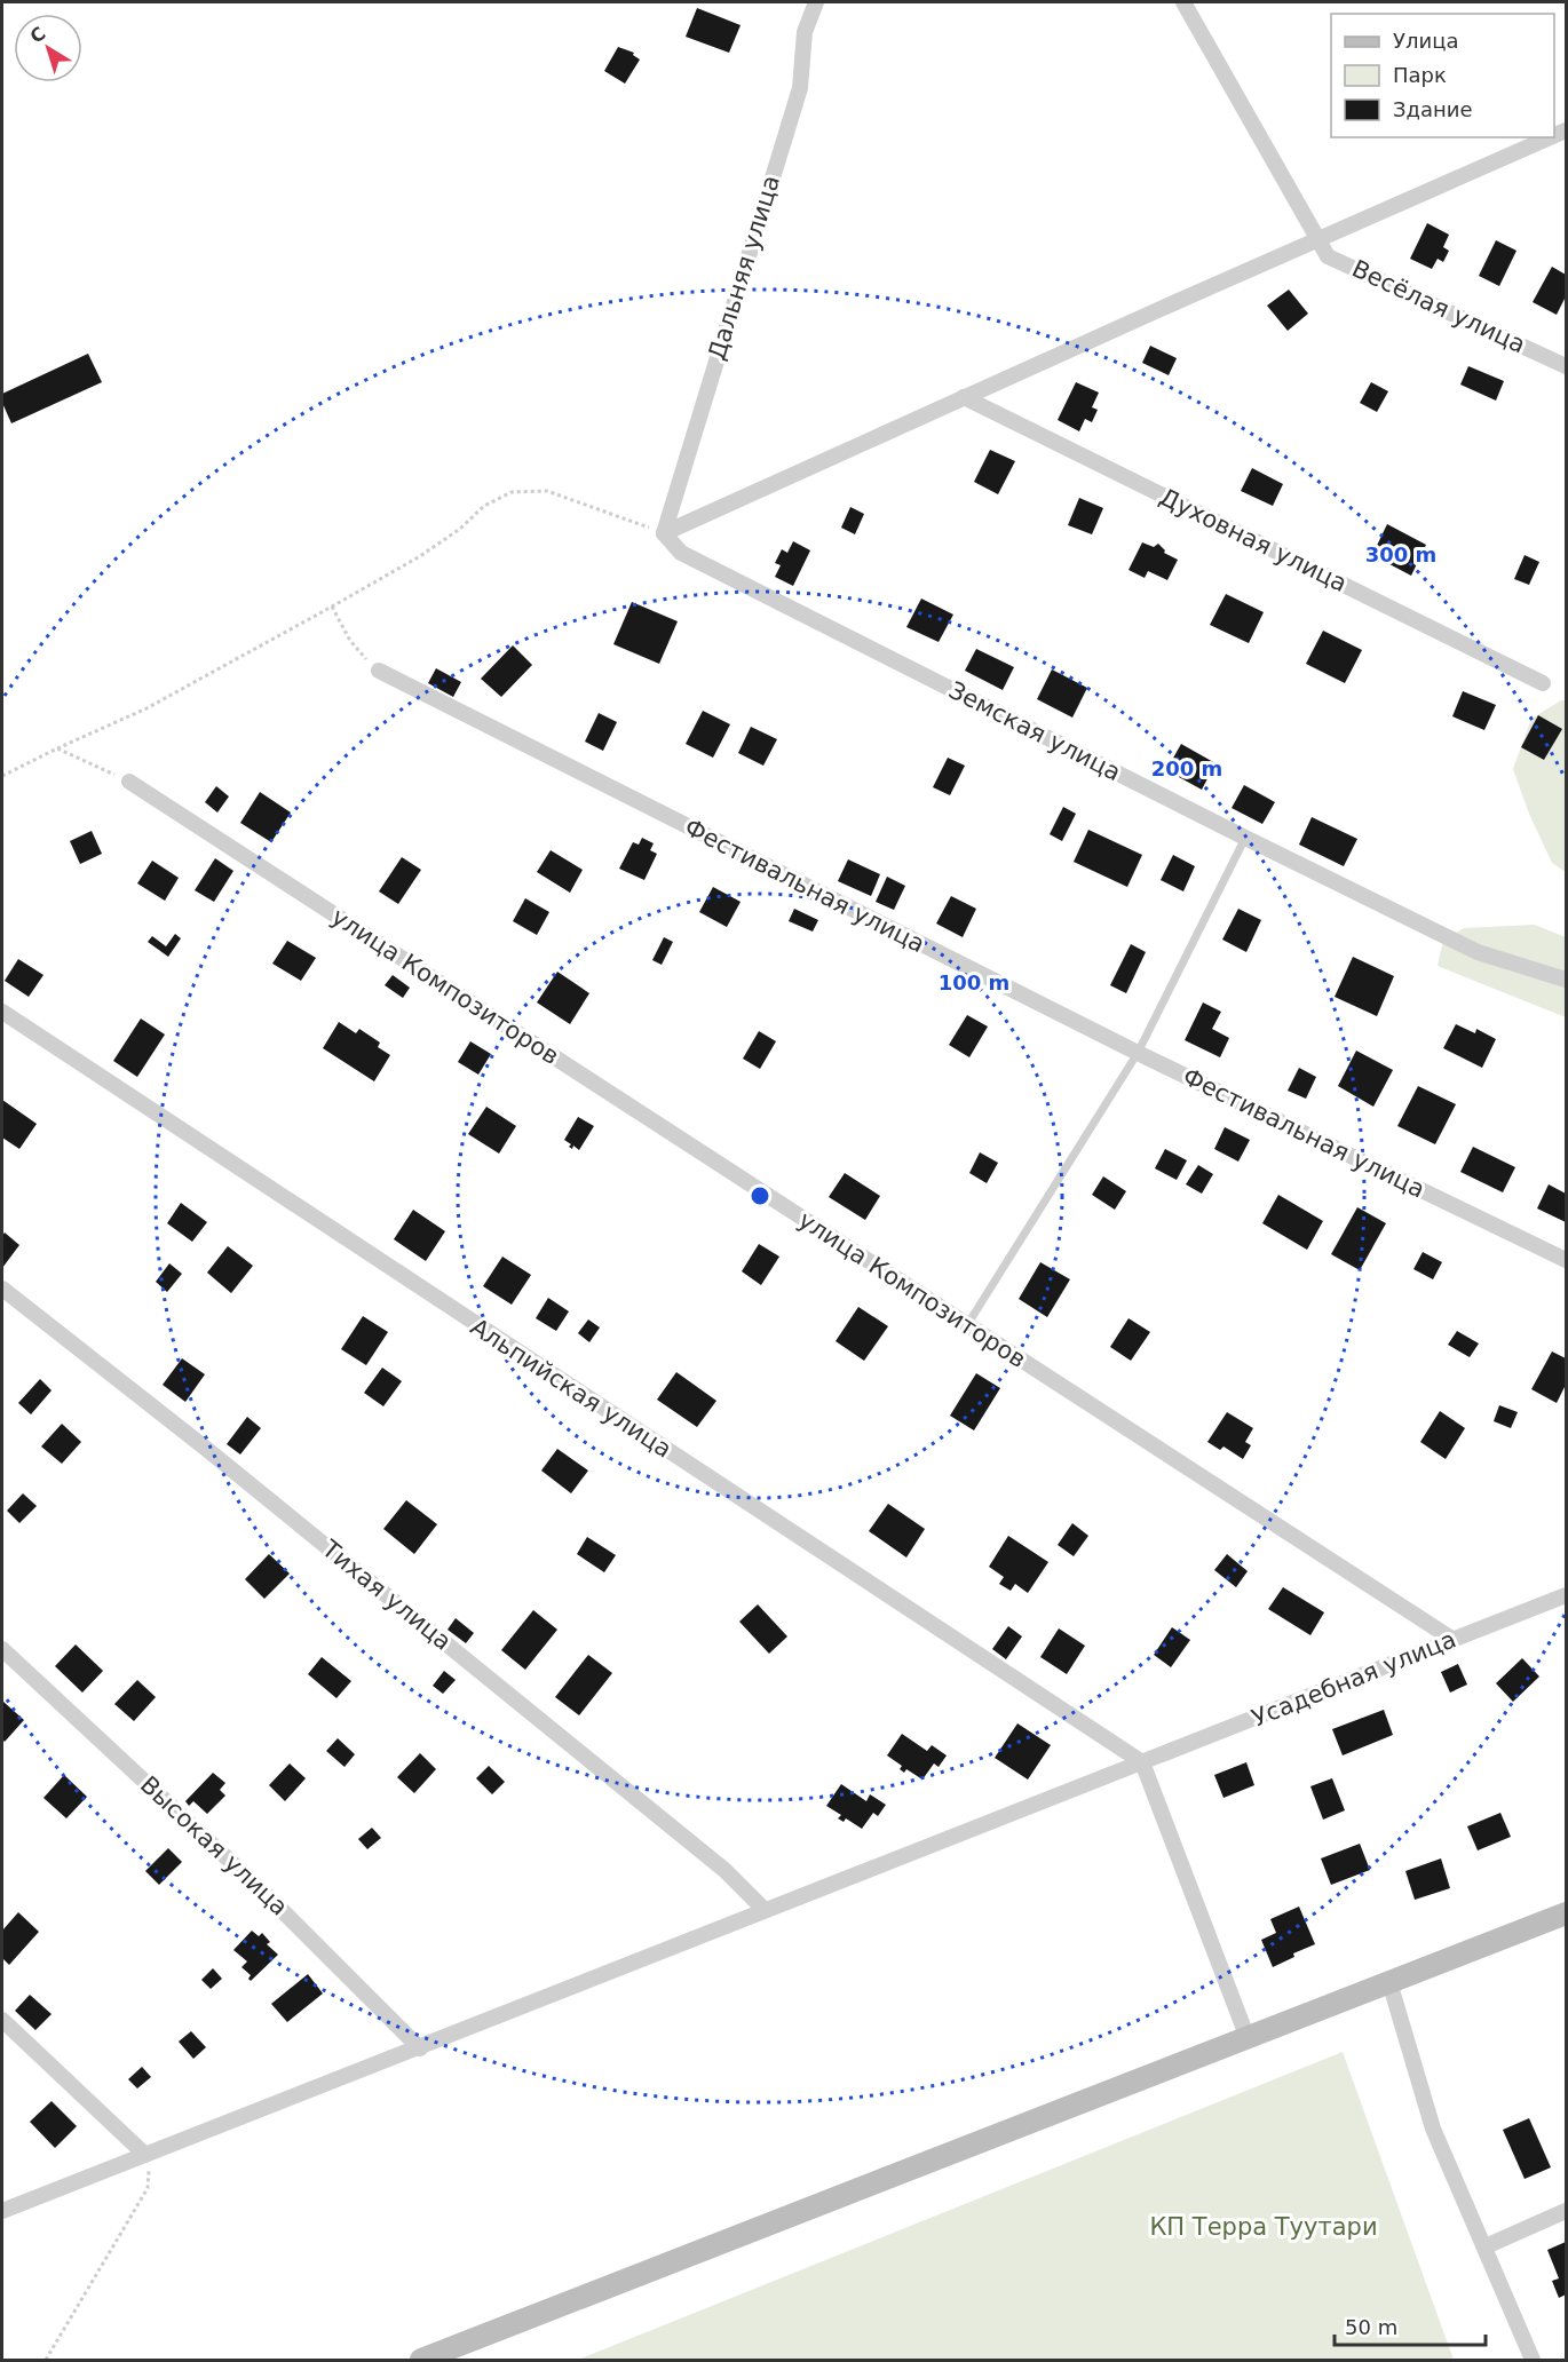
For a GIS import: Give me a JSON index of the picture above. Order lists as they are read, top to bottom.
{
  "streets": {
    "street": [
      "Дальняя улица",
      "Весёлая улица",
      "Духовная улица",
      "Земская улица",
      "Фестивальная улица",
      "улица Композиторов",
      "Альпийская улица",
      "Тихая улица",
      "Усадебная улица",
      "Высокая улица"
    ]
  },
  "crossings": [
    ["Дальняя улица", "Земская улица"],
    ["улица Композиторов", "Усадебная улица"],
    ["Альпийская улица", "Усадебная улица"],
    ["Тихая улица", "Усадебная улица"],
    ["Усадебная улица", "Высокая улица"]
  ],
  "parks": ["КП Терра Туутари"],
  "legend": ["Улица", "Парк", "Здание"],
  "scale_bar": "50 m",
  "north": "top left",
  "rings": ["300 m", "200 m", "100 m"]
}
